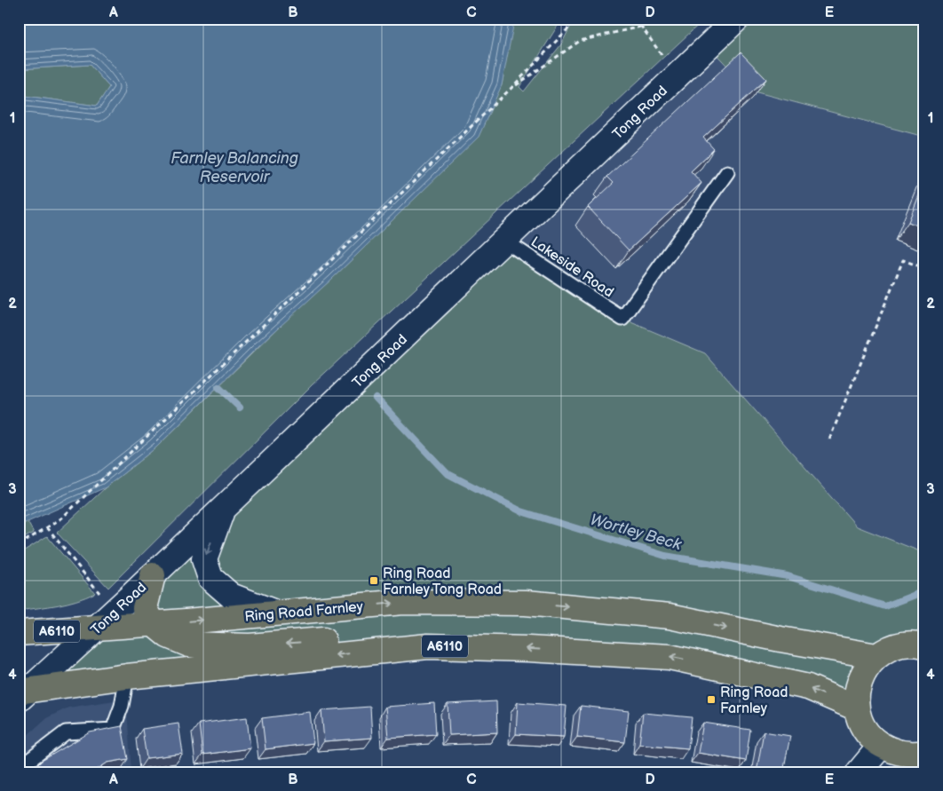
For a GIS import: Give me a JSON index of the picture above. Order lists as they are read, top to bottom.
{
  "streets": {
    "highway": ["Ring Road Farnley", "A6110"],
    "street": ["Tong Road"],
    "lane": ["Lakeside Road"]
  },
  "crossings": [
    ["Tong Road", "Lakeside Road"],
    ["Tong Road", "Ring Road Farnley"],
    ["Tong Road", "A6110"],
    ["Ring Road Farnley", "A6110"]
  ],
  "water": ["Farnley Balancing Reservoir", "Wortley Beck"],
  "places": {
    "transit": ["Ring Road Farnley Tong Road", "Ring Road Farnley"]
  },
  "grid": {
    "columns": [
      "A",
      "B",
      "C",
      "D",
      "E"
    ],
    "rows": [
      "1",
      "2",
      "3",
      "4"
    ]
  }
}
